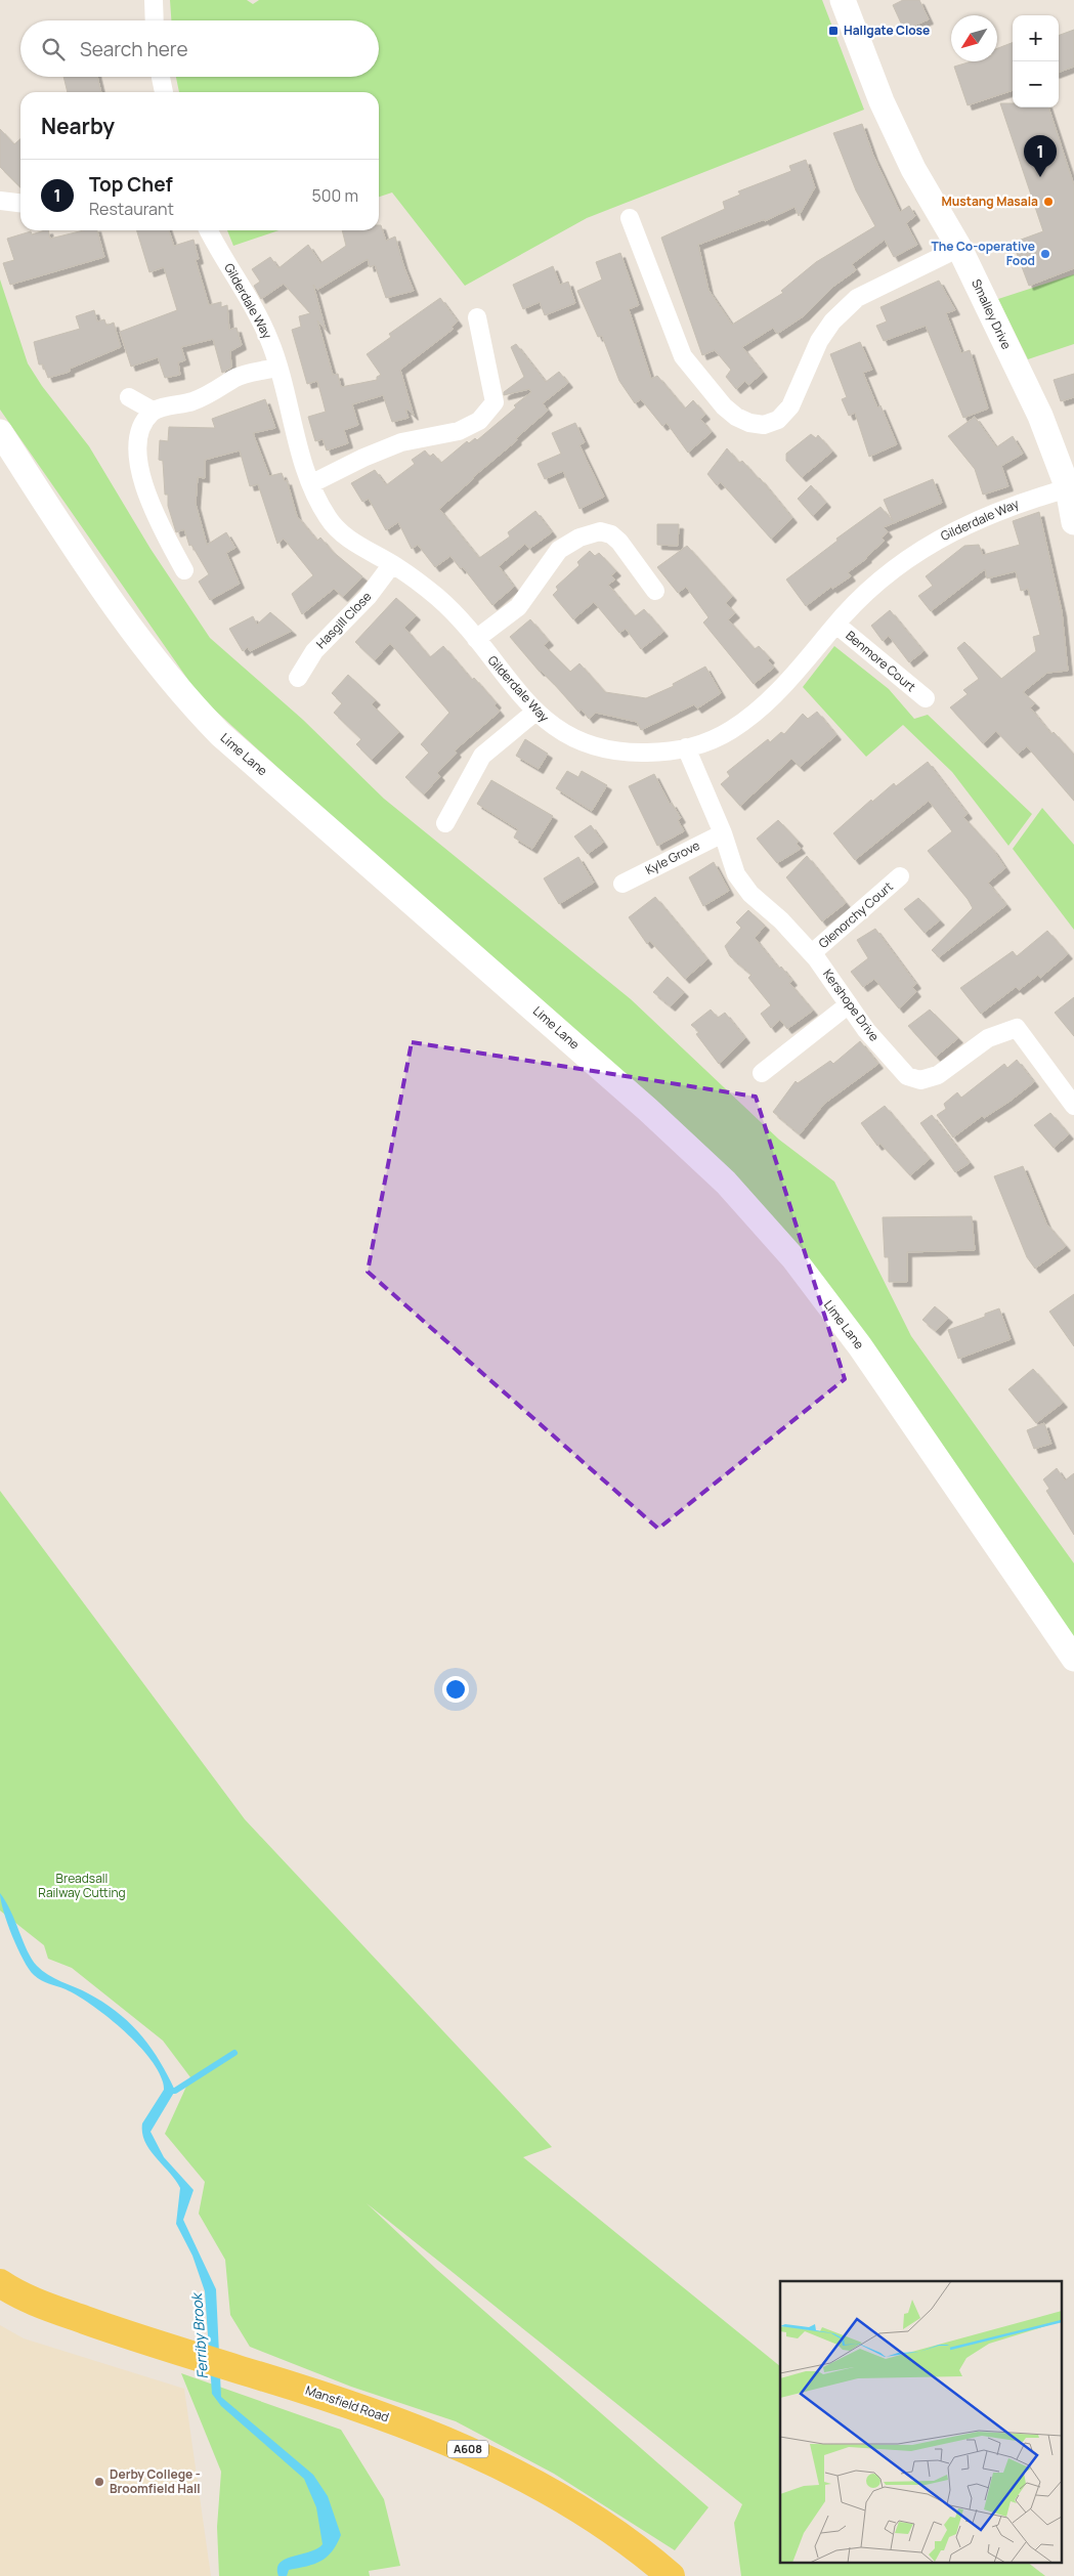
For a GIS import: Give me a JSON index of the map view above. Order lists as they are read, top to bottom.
{
  "streets": {
    "main road": ["Mansfield Road", "A608"],
    "street": [
      "Gilderdale Way",
      "Smalley Drive",
      "Hasgill Close",
      "Benmore Court",
      "Lime Lane",
      "Kyle Grove",
      "Glenorchy Court",
      "Kershope Drive"
    ]
  },
  "crossings": [
    ["Gilderdale Way", "Smalley Drive"],
    ["Gilderdale Way", "Hasgill Close"],
    ["Gilderdale Way", "Benmore Court"],
    ["Gilderdale Way", "Kershope Drive"],
    ["Kyle Grove", "Kershope Drive"],
    ["Glenorchy Court", "Kershope Drive"]
  ],
  "water": ["Ferriby Brook"],
  "parks": ["Breadsall Railway Cutting"],
  "places": {
    "transit": ["Hallgate Close"],
    "other": ["Mustang Masala", "The Co-operative Food", "Derby College - Broomfield Hall"]
  },
  "north": "bottom left",
  "page": {
    "map_buttons": ["+", "−"],
    "search": "Search here",
    "heading": "Nearby",
    "pins": "1",
    "list": [
      {
        "mark": "1",
        "name": "Top Chef",
        "note": "Restaurant",
        "value": "500 m"
      }
    ]
  }
}
